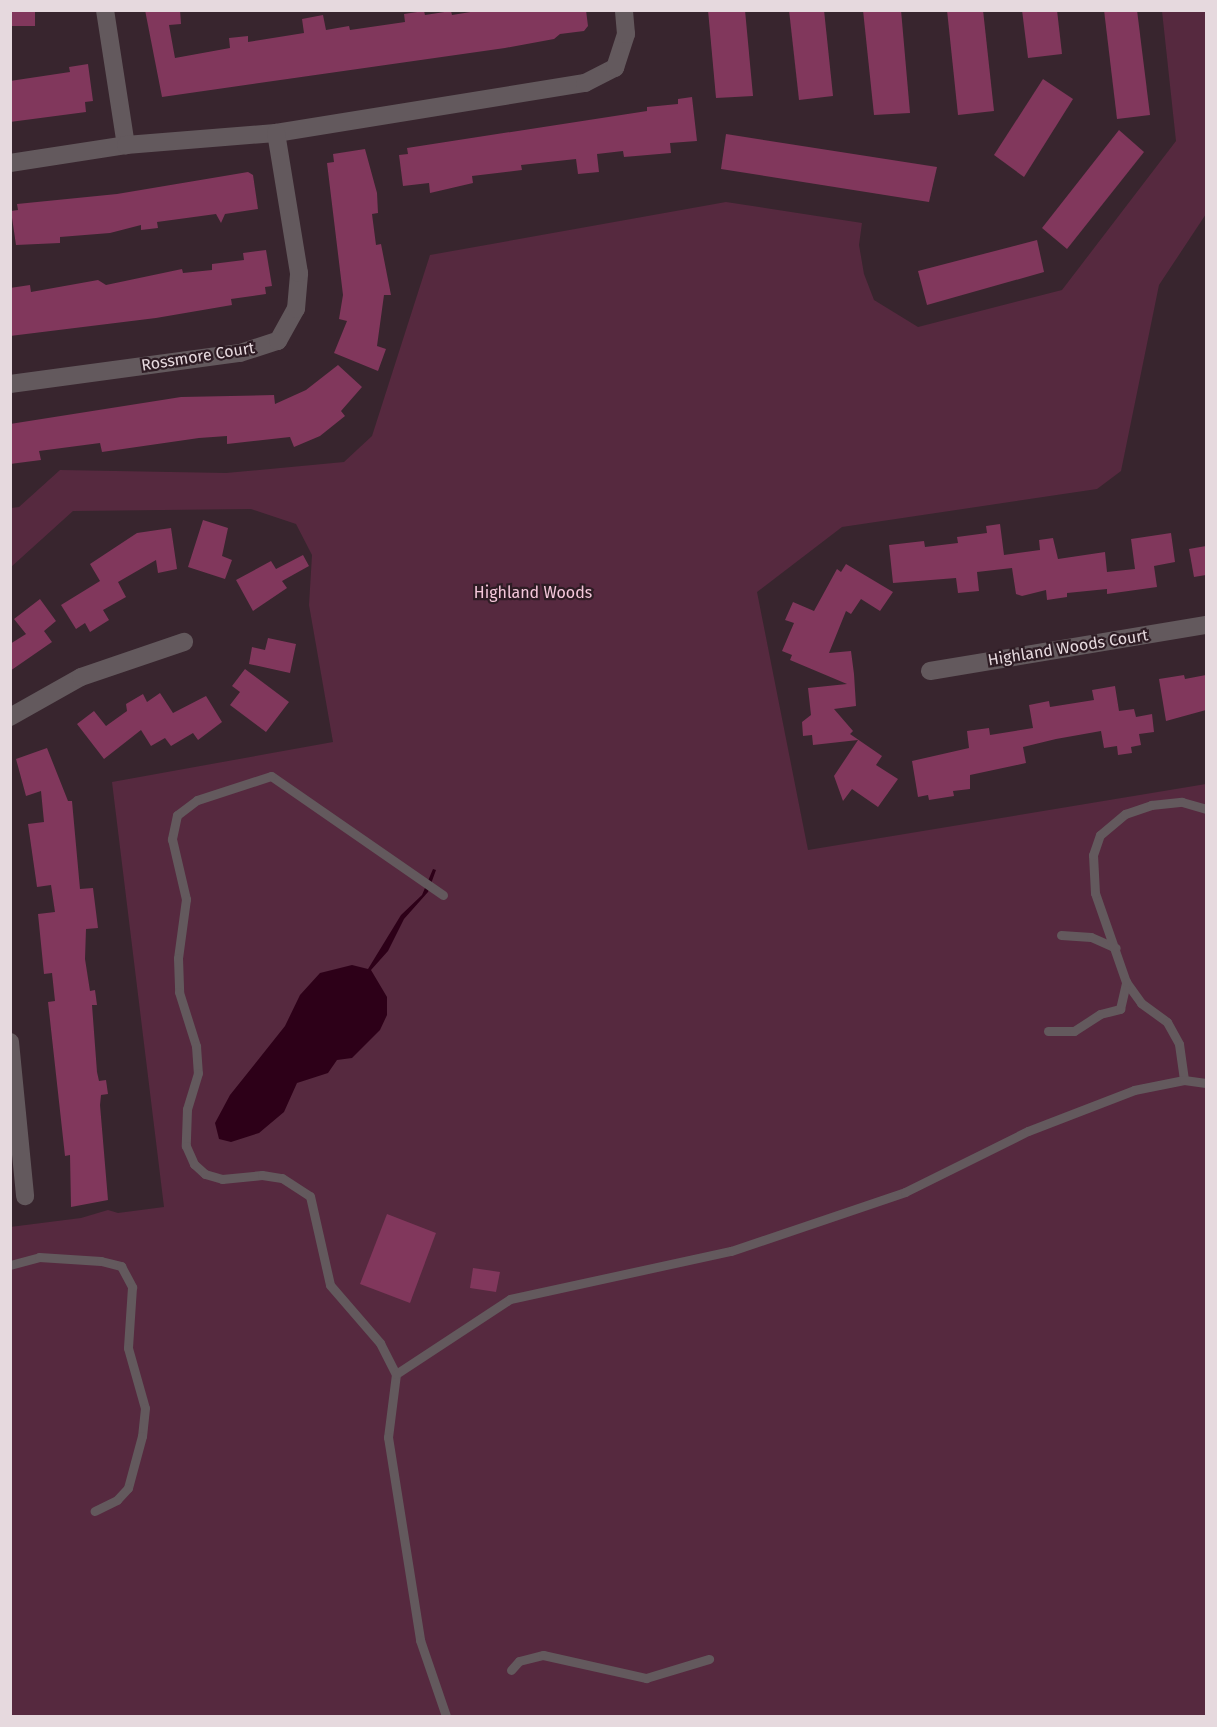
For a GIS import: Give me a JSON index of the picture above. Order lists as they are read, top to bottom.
{
  "streets": {
    "street": ["Rossmore Court", "Highland Woods Court"]
  },
  "parks": ["Highland Woods"]
}
